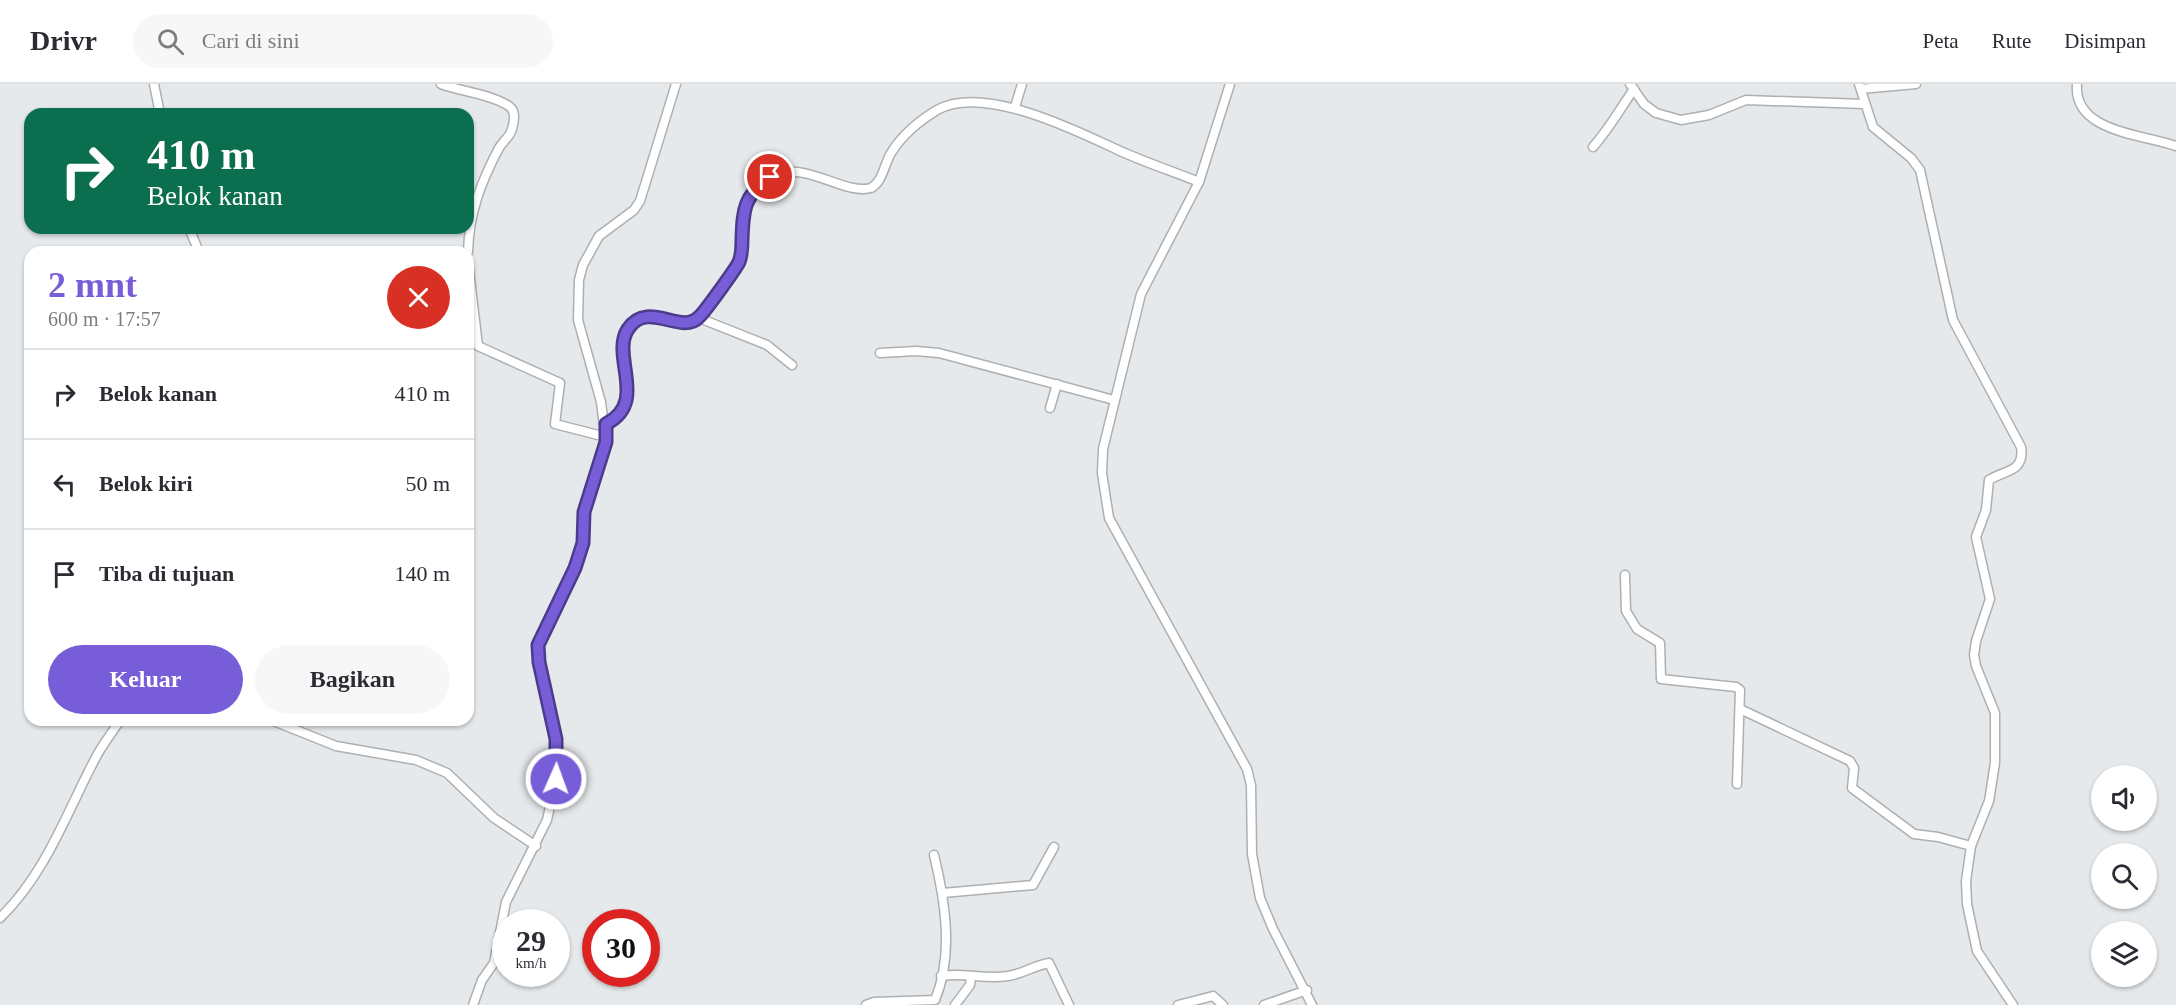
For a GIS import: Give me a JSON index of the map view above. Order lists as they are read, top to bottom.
{
  "page": {
    "header": "Drivr",
    "search": "Cari di sini",
    "nav": ["Peta", "Rute", "Disimpan"],
    "turn": ["410 m", "Belok kanan"],
    "heading": ["2 mnt", "600 m · 17:57"],
    "list": [
      {
        "name": "Belok kanan",
        "value": "410 m"
      },
      {
        "name": "Belok kiri",
        "value": "50 m"
      },
      {
        "name": "Tiba di tujuan",
        "value": "140 m"
      }
    ],
    "buttons": ["Keluar", "Bagikan"],
    "speed": "29 km/h",
    "limit": "30"
  }
}
